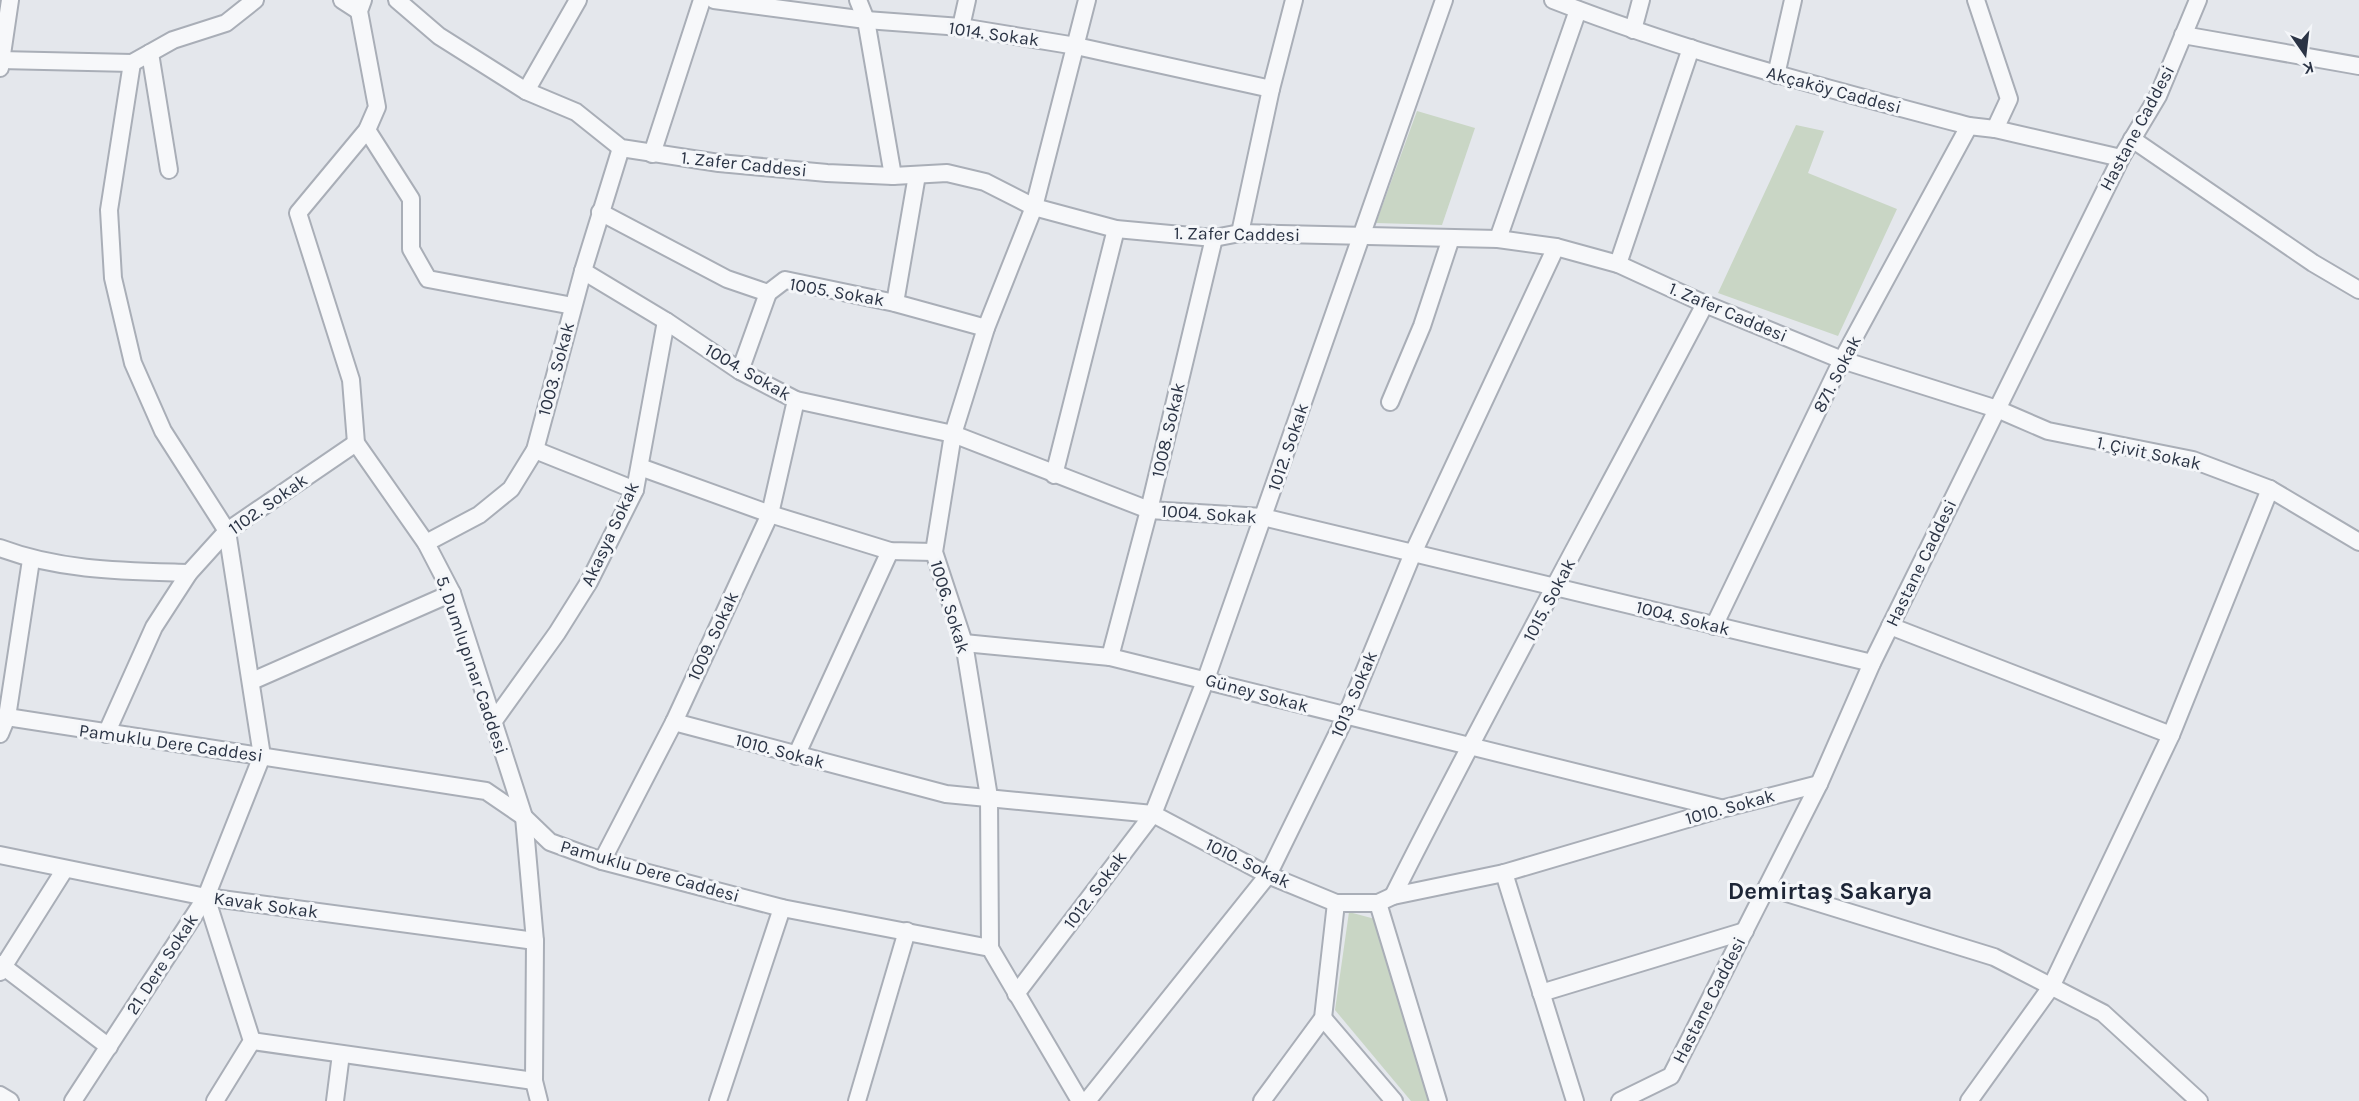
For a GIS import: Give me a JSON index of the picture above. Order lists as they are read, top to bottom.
{
  "streets": {
    "street": [
      "1014. Sokak",
      "Akçaköy Caddesi",
      "Hastane Caddesi",
      "1. Zafer Caddesi",
      "1005. Sokak",
      "1003. Sokak",
      "1004. Sokak",
      "871. Sokak",
      "1008. Sokak",
      "1012. Sokak",
      "1. Çivit Sokak",
      "1102. Sokak",
      "Akasya Sokak",
      "1015. Sokak",
      "1006. Sokak",
      "1009. Sokak",
      "5. Dumlupınar Caddesi",
      "Güney Sokak",
      "1013. Sokak",
      "Pamuklu Dere Caddesi",
      "1010. Sokak",
      "Kavak Sokak",
      "21. Dere Sokak"
    ]
  },
  "crossings": [
    ["1014. Sokak", "1006. Sokak"],
    ["Akçaköy Caddesi", "Hastane Caddesi"],
    ["Akçaköy Caddesi", "871. Sokak"],
    ["Hastane Caddesi", "1. Zafer Caddesi"],
    ["Hastane Caddesi", "1004. Sokak"],
    ["Hastane Caddesi", "1. Çivit Sokak"],
    ["Hastane Caddesi", "1010. Sokak"],
    ["1. Zafer Caddesi", "1003. Sokak"],
    ["1. Zafer Caddesi", "871. Sokak"],
    ["1. Zafer Caddesi", "1008. Sokak"],
    ["1. Zafer Caddesi", "1012. Sokak"],
    ["1. Zafer Caddesi", "1. Çivit Sokak"],
    ["1. Zafer Caddesi", "1015. Sokak"],
    ["1. Zafer Caddesi", "1006. Sokak"],
    ["1. Zafer Caddesi", "1013. Sokak"],
    ["1005. Sokak", "1003. Sokak"],
    ["1005. Sokak", "1006. Sokak"],
    ["1003. Sokak", "1004. Sokak"],
    ["1003. Sokak", "5. Dumlupınar Caddesi"],
    ["1004. Sokak", "871. Sokak"],
    ["1004. Sokak", "1008. Sokak"],
    ["1004. Sokak", "1012. Sokak"],
    ["1004. Sokak", "Akasya Sokak"],
    ["1004. Sokak", "1015. Sokak"],
    ["1004. Sokak", "1006. Sokak"],
    ["1004. Sokak", "1009. Sokak"],
    ["1004. Sokak", "1013. Sokak"],
    ["1008. Sokak", "Güney Sokak"],
    ["1012. Sokak", "Güney Sokak"],
    ["1012. Sokak", "1010. Sokak"],
    ["1102. Sokak", "5. Dumlupınar Caddesi"],
    ["1102. Sokak", "Pamuklu Dere Caddesi"],
    ["1102. Sokak", "21. Dere Sokak"],
    ["Akasya Sokak", "5. Dumlupınar Caddesi"],
    ["1015. Sokak", "Güney Sokak"],
    ["1015. Sokak", "1010. Sokak"],
    ["1006. Sokak", "Güney Sokak"],
    ["1006. Sokak", "Pamuklu Dere Caddesi"],
    ["1006. Sokak", "1010. Sokak"],
    ["1009. Sokak", "Pamuklu Dere Caddesi"],
    ["1009. Sokak", "1010. Sokak"],
    ["5. Dumlupınar Caddesi", "Pamuklu Dere Caddesi"],
    ["5. Dumlupınar Caddesi", "Kavak Sokak"],
    ["Güney Sokak", "1013. Sokak"],
    ["Güney Sokak", "1010. Sokak"],
    ["1013. Sokak", "1010. Sokak"],
    ["Pamuklu Dere Caddesi", "21. Dere Sokak"],
    ["Kavak Sokak", "21. Dere Sokak"]
  ],
  "districts": ["Demirtaş Sakarya"],
  "north": "bottom"
}
